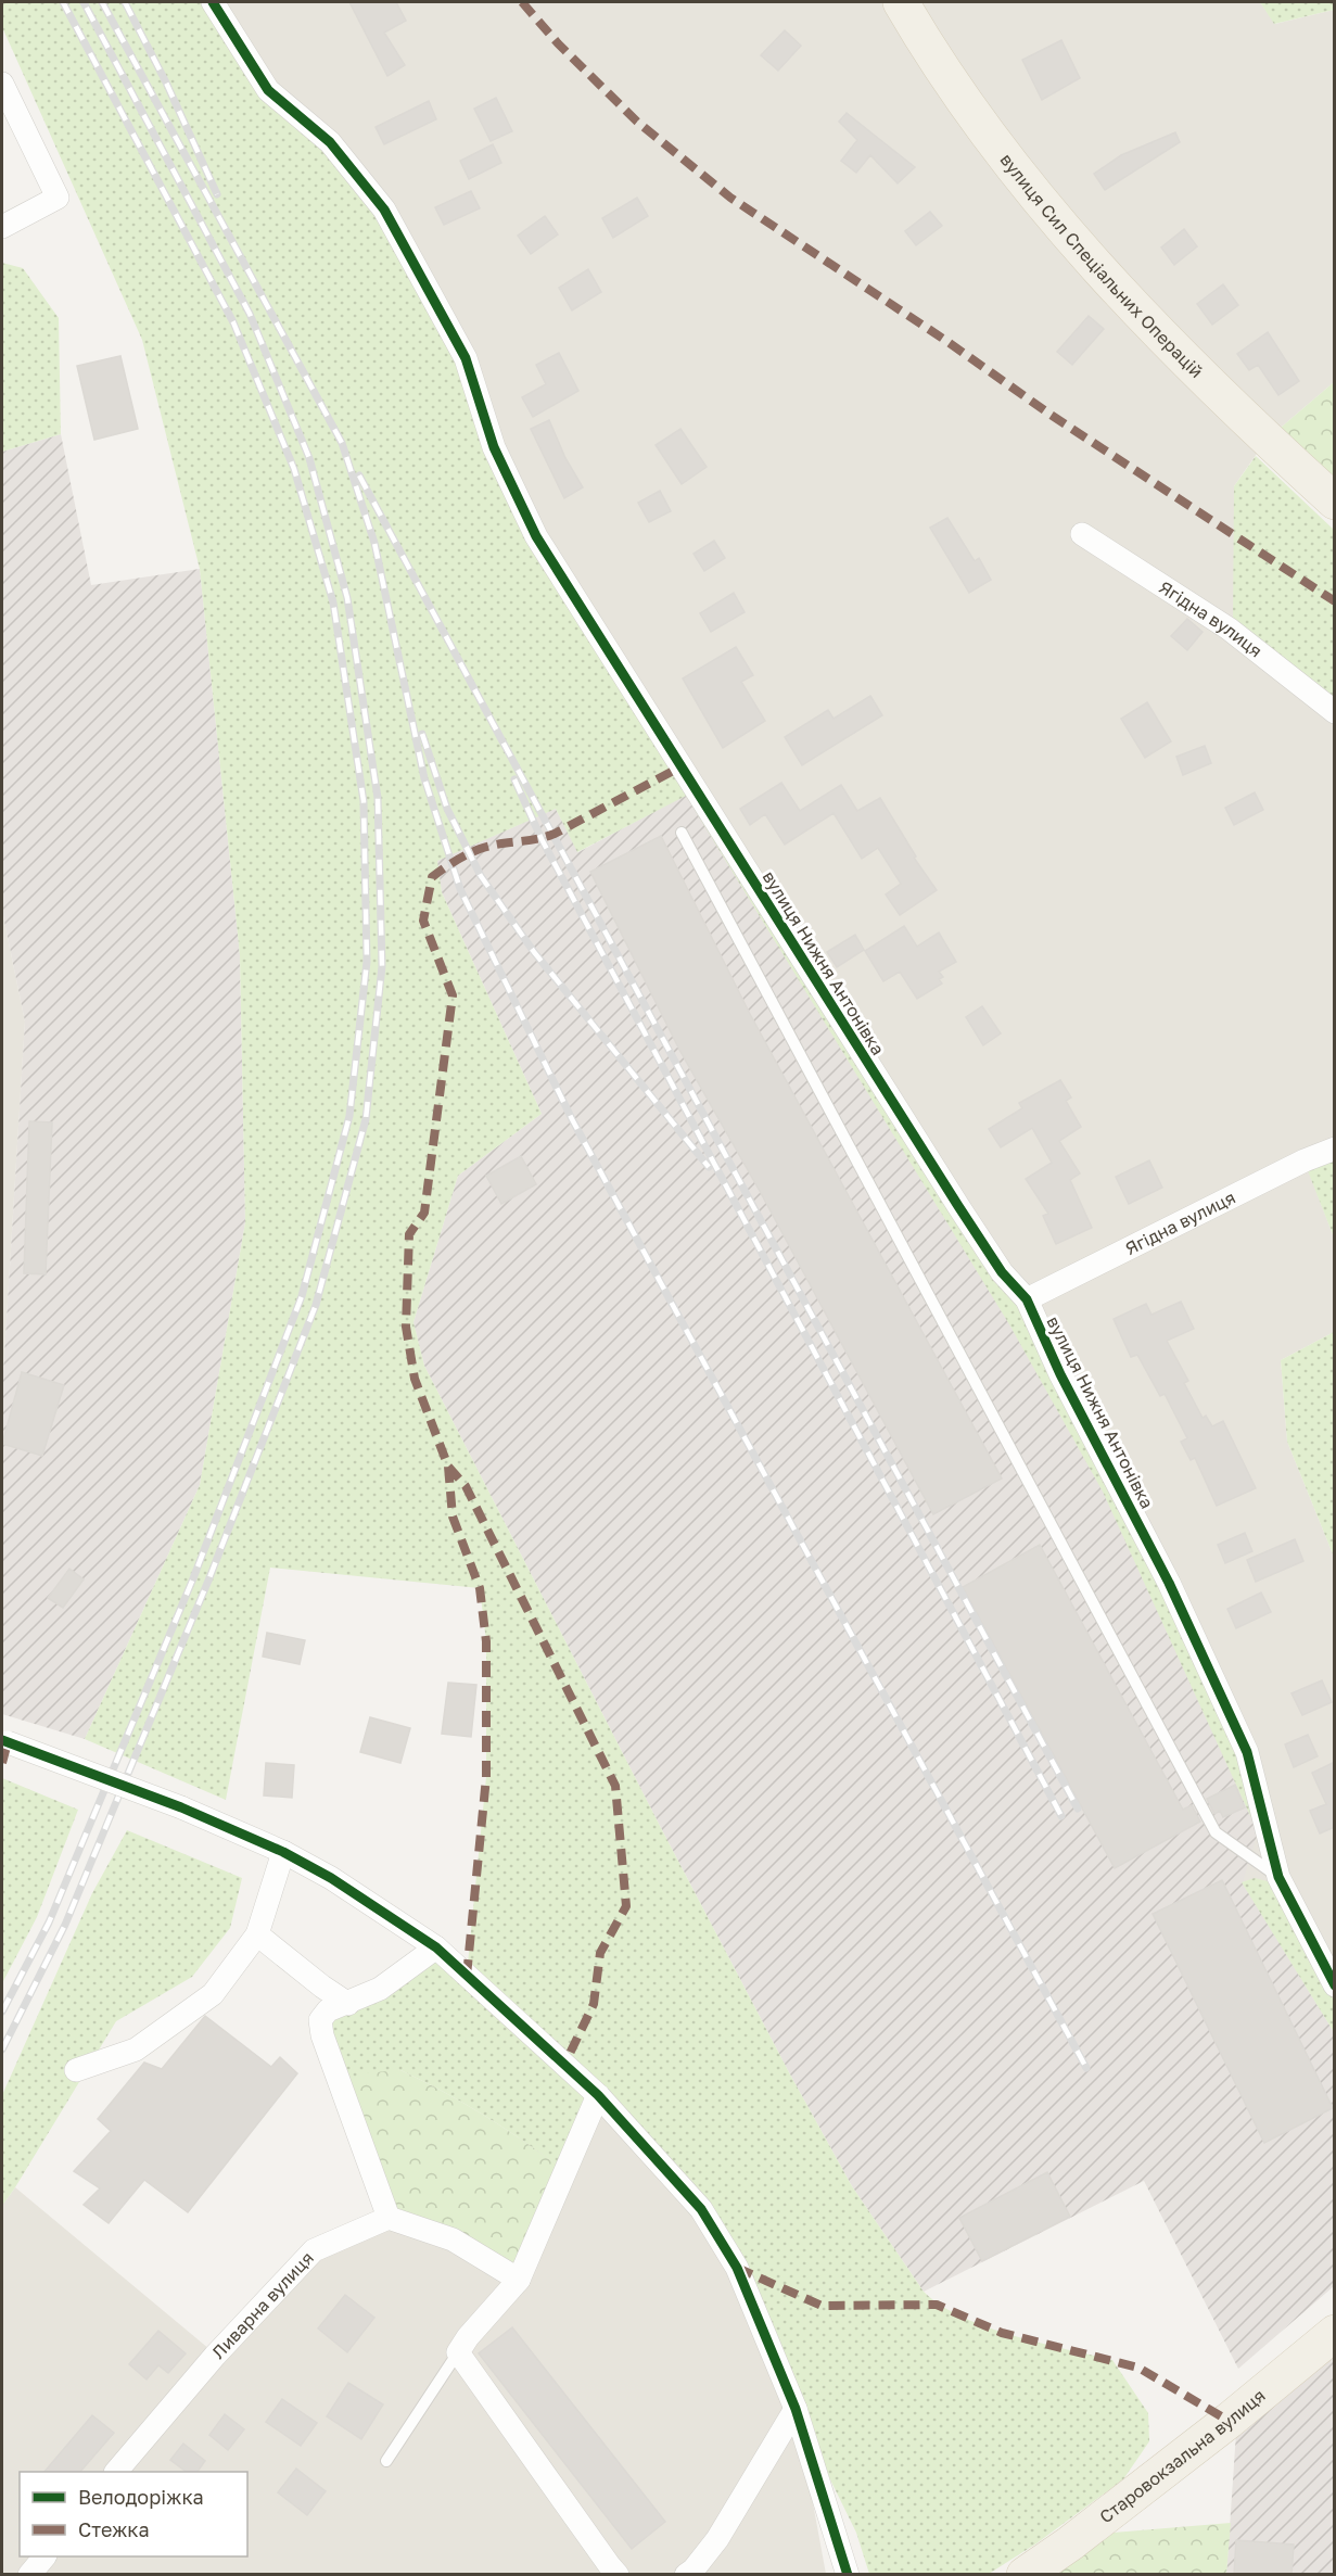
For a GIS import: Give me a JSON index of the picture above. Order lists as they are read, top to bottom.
{
  "streets": {
    "main road": ["вулиця Сил Спеціальних Операцій", "Старовокзальна вулиця"],
    "street": ["Ягідна вулиця", "вулиця Нижня Антонівка", "Ливарна вулиця"]
  },
  "crossings": [
    ["Ягідна вулиця", "вулиця Нижня Антонівка"]
  ],
  "legend": ["Велодоріжка", "Стежка"]
}
